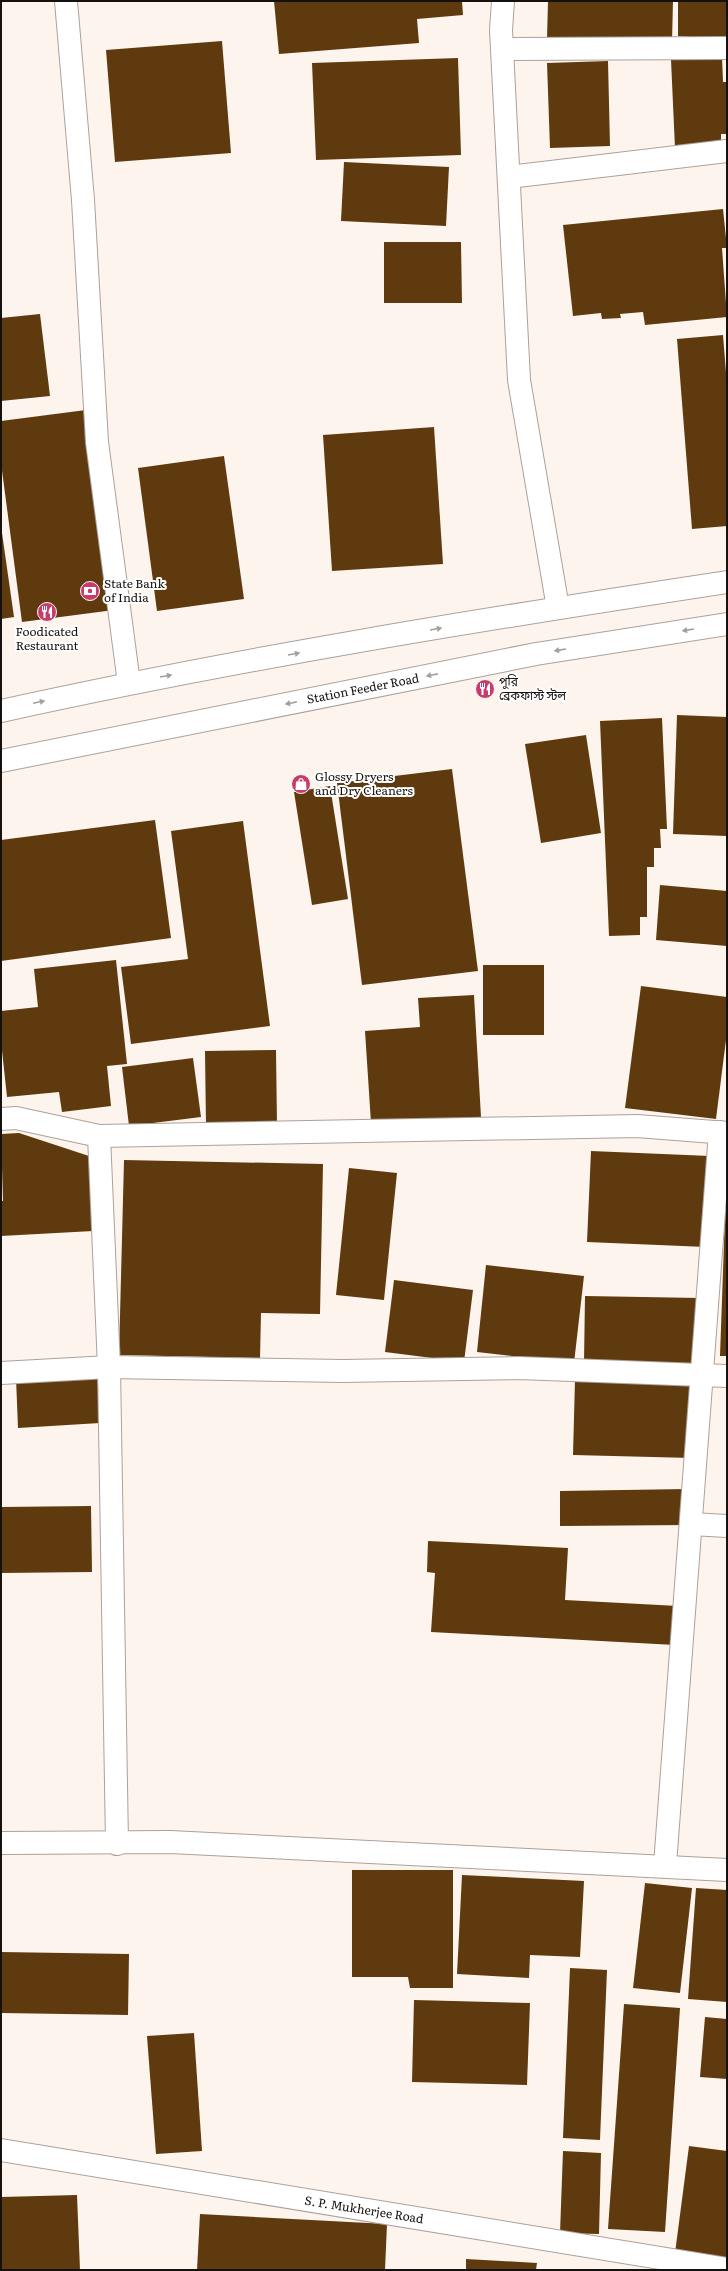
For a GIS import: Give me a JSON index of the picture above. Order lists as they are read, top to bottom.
{
  "streets": {
    "street": ["Station Feeder Road", "S. P. Mukherjee Road"]
  },
  "places": {
    "bank": ["State Bank of India"],
    "restaurant": ["Foodicated Restaurant", "পুরি ব্রেকফাস্ট স্টল"],
    "shop": ["Glossy Dryers and Dry Cleaners"]
  }
}
